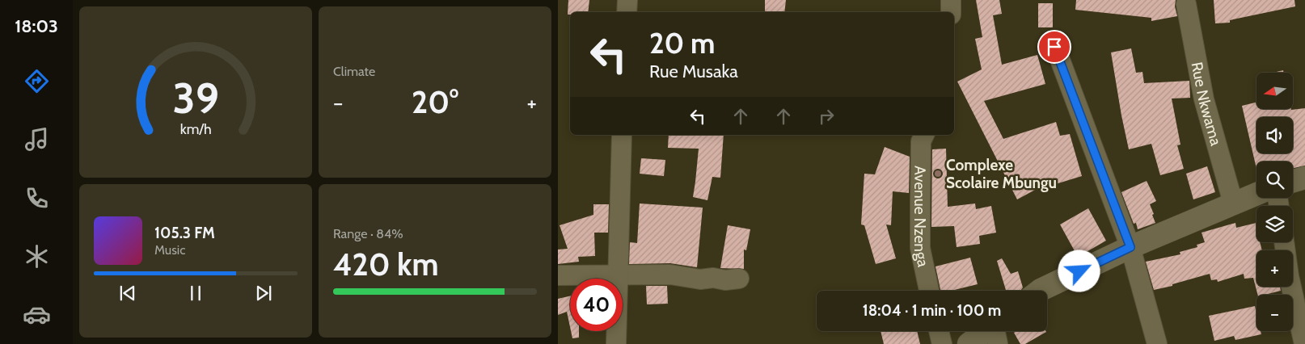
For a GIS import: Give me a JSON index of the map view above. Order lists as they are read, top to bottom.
{
  "streets": {
    "street": ["Rue Nkwama", "Avenue Nzenga"]
  },
  "places": ["Complexe Scolaire Mbungu"],
  "north": "left",
  "page": {
    "tabs": "18:03",
    "tile": [
      "Climate",
      ["Range · 84%", "420 km"]
    ],
    "turn": ["20 m", "Rue Musaka"],
    "map_buttons": ["+", "−"],
    "heat": ["−", "20°", "+"],
    "song": ["105.3 FM", "Music"],
    "limit": "40",
    "trip": "18:04 · 1 min · 100 m",
    "gauge": ["39", "km/h"]
  }
}
